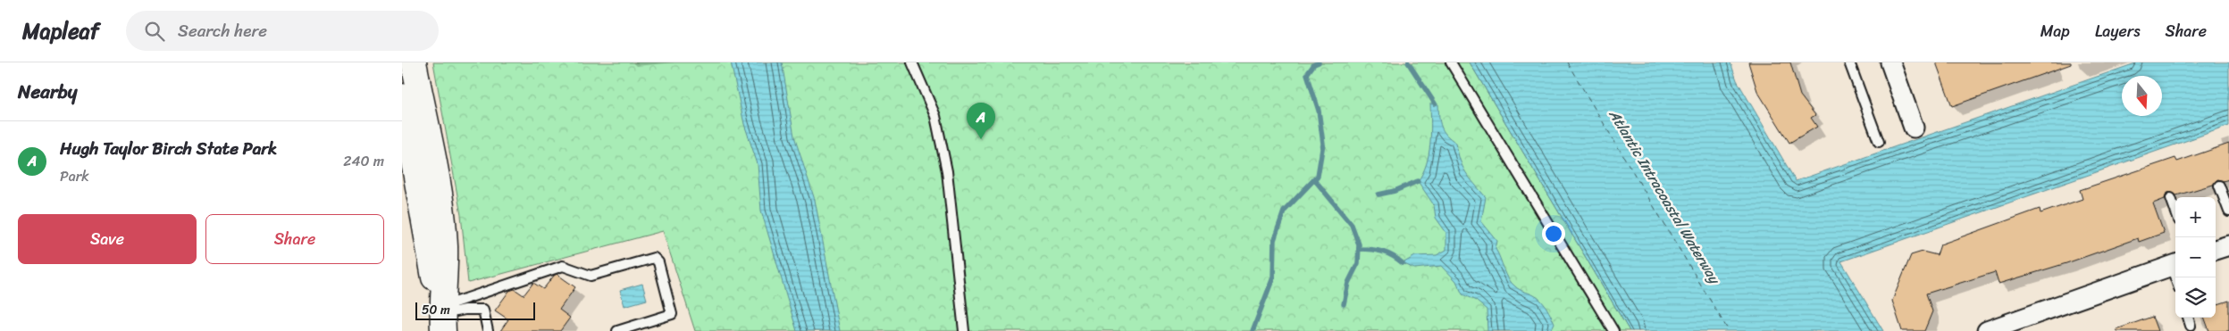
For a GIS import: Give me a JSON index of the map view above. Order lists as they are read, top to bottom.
{
  "water": ["Atlantic Intracoastal Waterway"],
  "scale_bar": "50 m",
  "north": "bottom",
  "page": {
    "header": "Mapleaf",
    "search": "Search here",
    "nav": ["Map", "Layers", "Share"],
    "heading": "Nearby",
    "pins": "A",
    "list": [
      {
        "mark": "A",
        "name": "Hugh Taylor Birch State Park",
        "note": "Park",
        "value": "240 m"
      }
    ],
    "map_buttons": ["+", "−"],
    "buttons": ["Save", "Share"],
    "scale": "50 m"
  }
}
